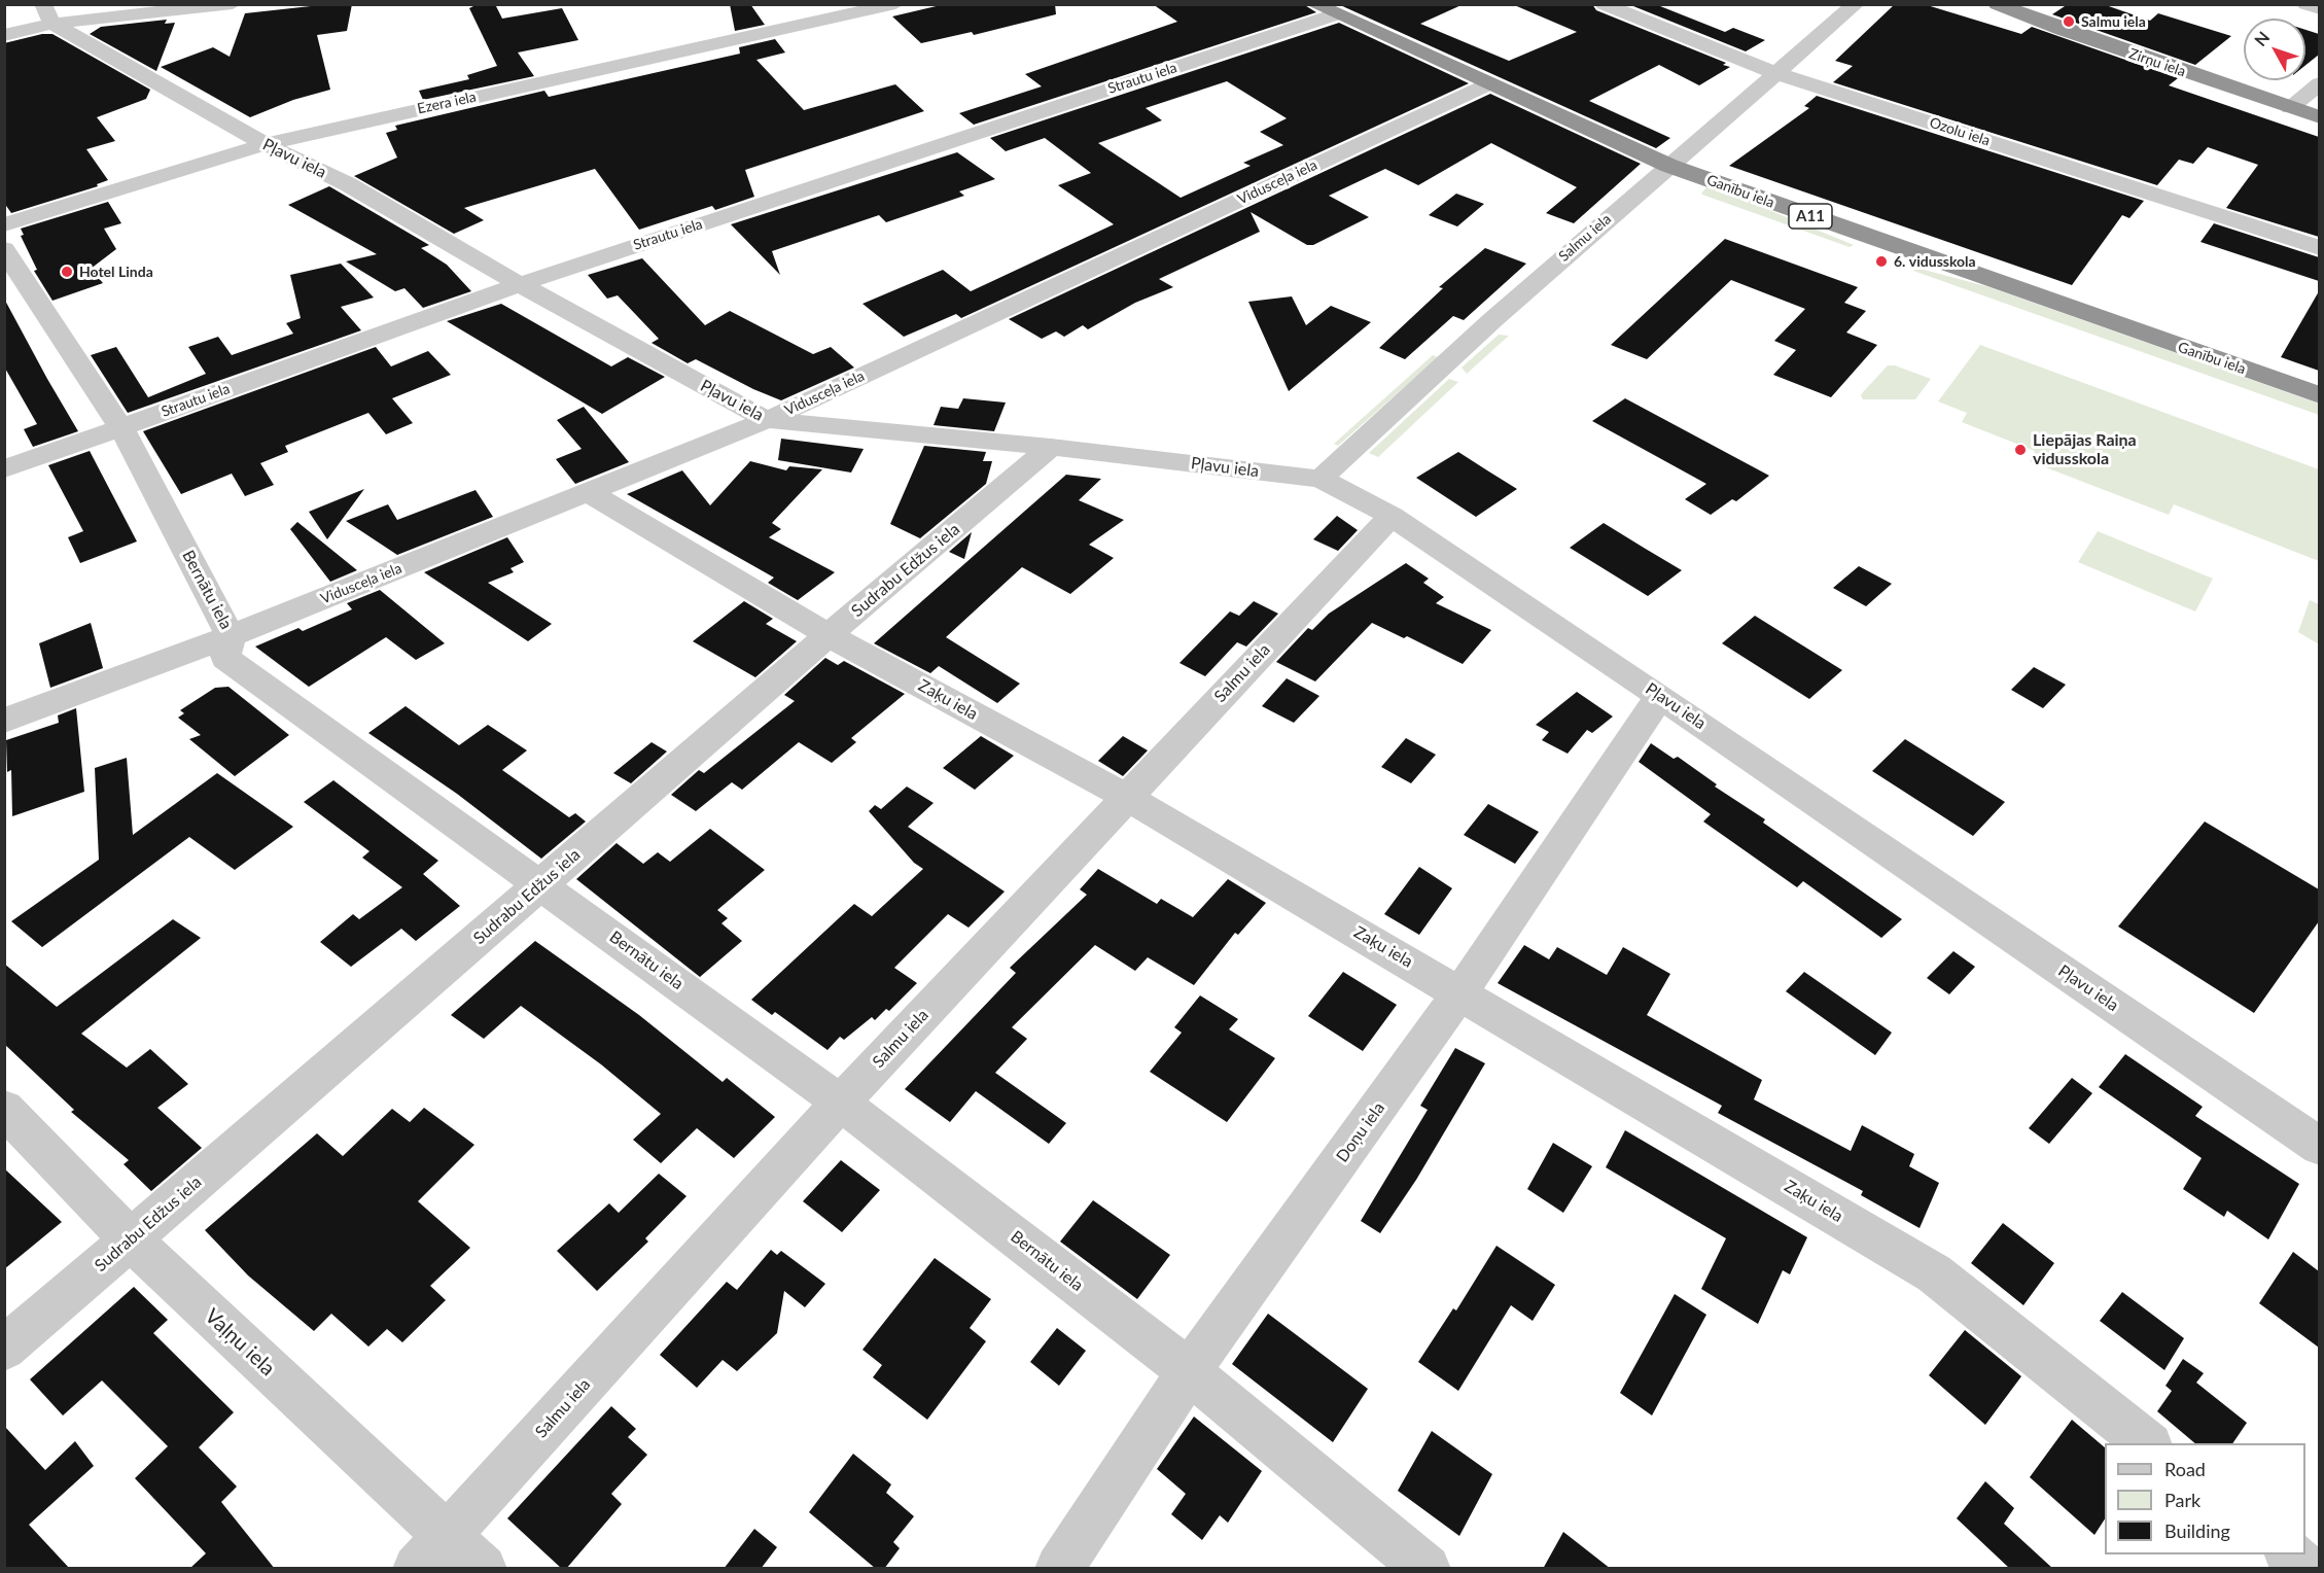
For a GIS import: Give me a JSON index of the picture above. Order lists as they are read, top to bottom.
{
  "streets": {
    "highway": ["Zirņu iela", "Ganību iela", "A11"],
    "street": [
      "Strautu iela",
      "Ezera iela",
      "Ozolu iela",
      "Pļavu iela",
      "Vidusceļa iela",
      "Salmu iela",
      "Sudrabu Edžus iela",
      "Bernātu iela",
      "Zaķu iela",
      "Doņu iela",
      "Vaļņu iela"
    ]
  },
  "crossings": [
    ["Strautu iela", "Pļavu iela"],
    ["Strautu iela", "Ganību iela"],
    ["Strautu iela", "Bernātu iela"],
    ["Ezera iela", "Pļavu iela"],
    ["Ozolu iela", "Salmu iela"],
    ["Pļavu iela", "Vidusceļa iela"],
    ["Pļavu iela", "Salmu iela"],
    ["Pļavu iela", "Sudrabu Edžus iela"],
    ["Pļavu iela", "Doņu iela"],
    ["Vidusceļa iela", "Ganību iela"],
    ["Vidusceļa iela", "Bernātu iela"],
    ["Vidusceļa iela", "Zaķu iela"],
    ["Ganību iela", "Salmu iela"],
    ["Salmu iela", "Bernātu iela"],
    ["Salmu iela", "Zaķu iela"],
    ["Salmu iela", "Vaļņu iela"],
    ["Sudrabu Edžus iela", "Bernātu iela"],
    ["Sudrabu Edžus iela", "Zaķu iela"],
    ["Sudrabu Edžus iela", "Vaļņu iela"],
    ["Bernātu iela", "Doņu iela"],
    ["Zaķu iela", "Doņu iela"]
  ],
  "places": [
    "Salmu iela",
    "6. vidusskola",
    "Hotel Linda",
    "Liepājas Raiņa vidusskola"
  ],
  "legend": ["Road", "Park", "Building"],
  "north": "top left"
}
